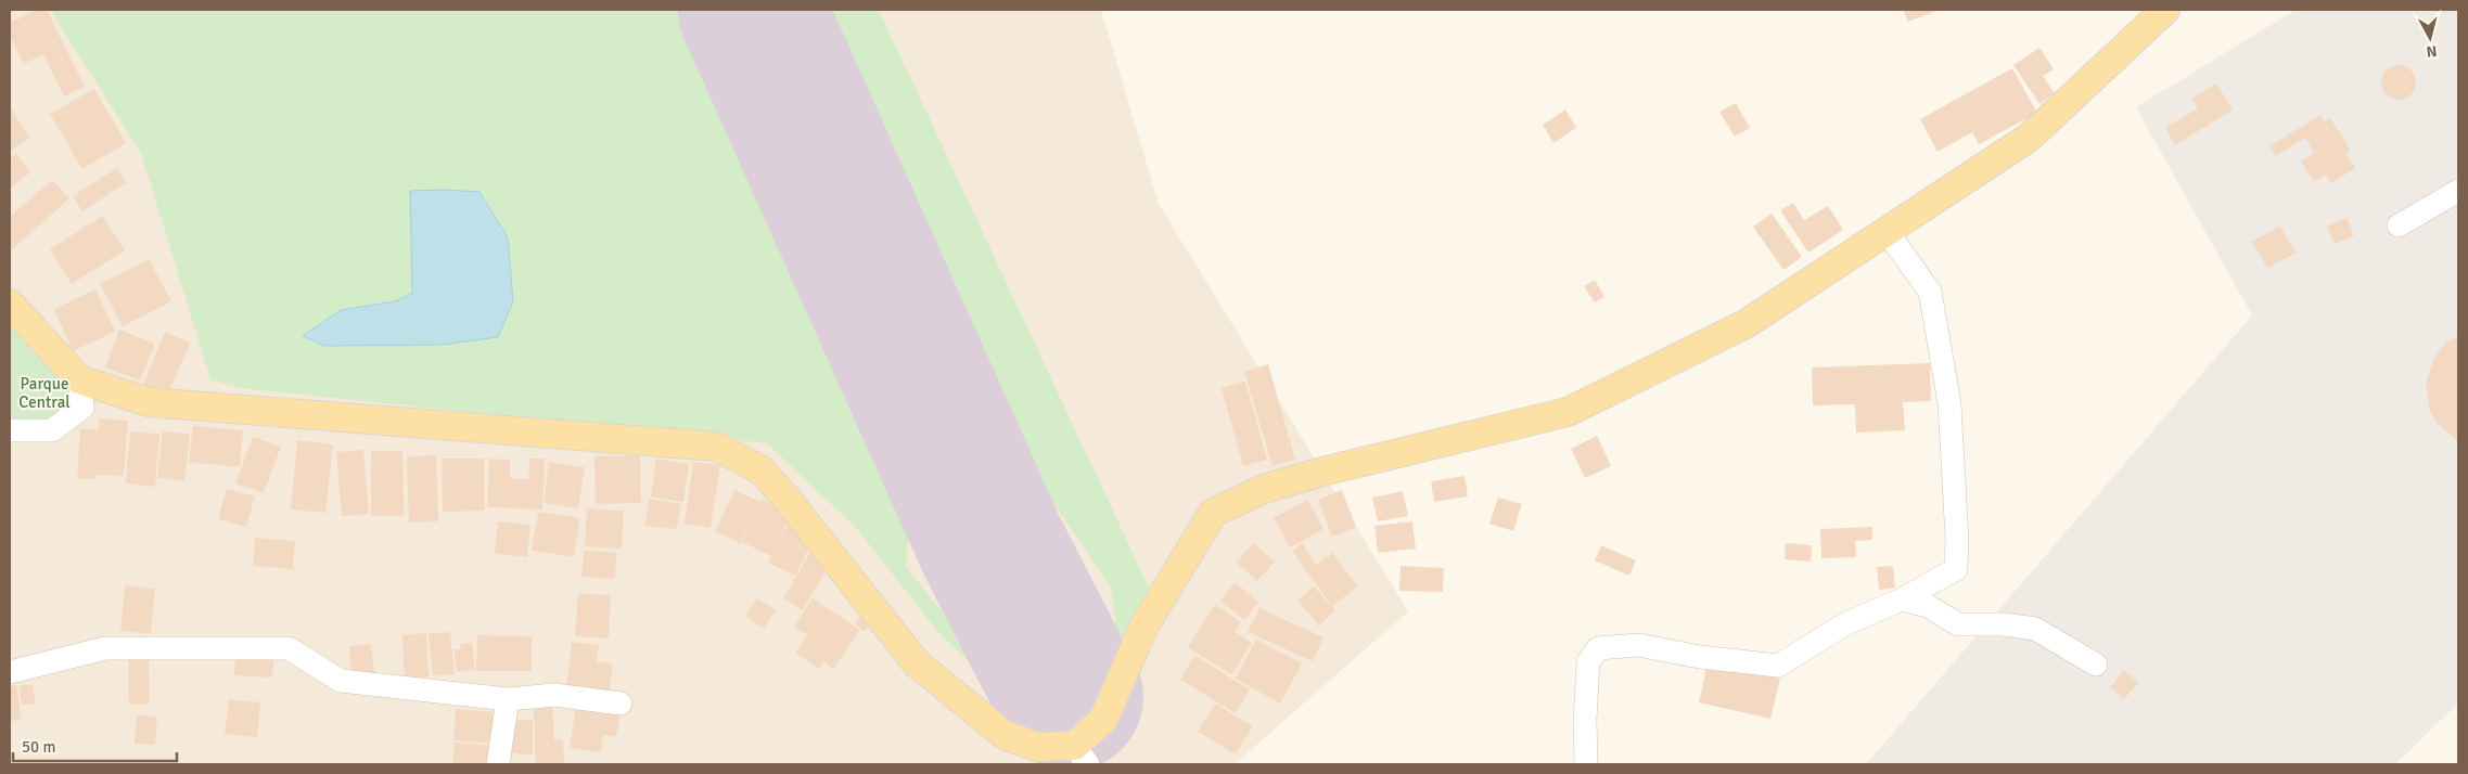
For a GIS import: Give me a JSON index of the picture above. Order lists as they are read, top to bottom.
{
  "parks": ["Parque Central"],
  "scale_bar": "50 m",
  "north": "bottom"
}
